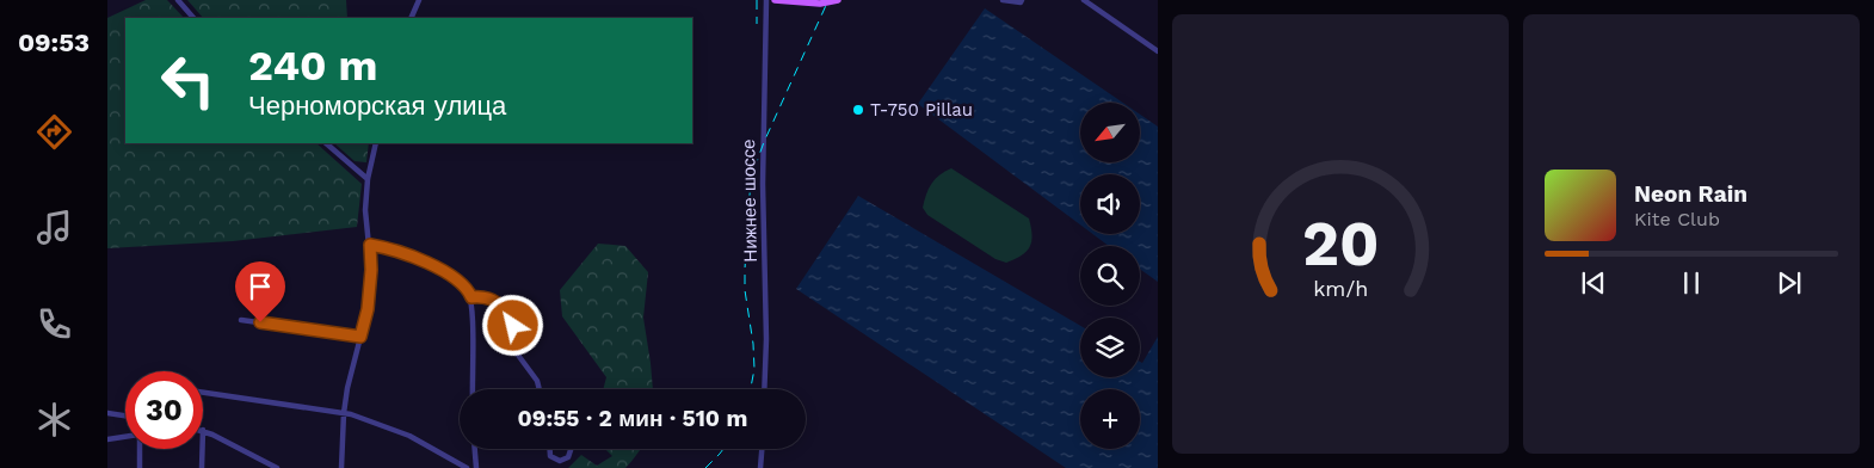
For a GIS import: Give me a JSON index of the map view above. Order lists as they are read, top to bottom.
{
  "streets": {
    "street": ["Нижнее шоссе"]
  },
  "places": ["T-750 Pillau"],
  "north": "bottom left",
  "page": {
    "tabs": "09:53",
    "turn": ["240 m", "Черноморская улица"],
    "map_buttons": "+",
    "song": ["Neon Rain", "Kite Club"],
    "limit": "30",
    "trip": "09:55 · 2 мин · 510 m",
    "gauge": ["20", "km/h"]
  }
}
